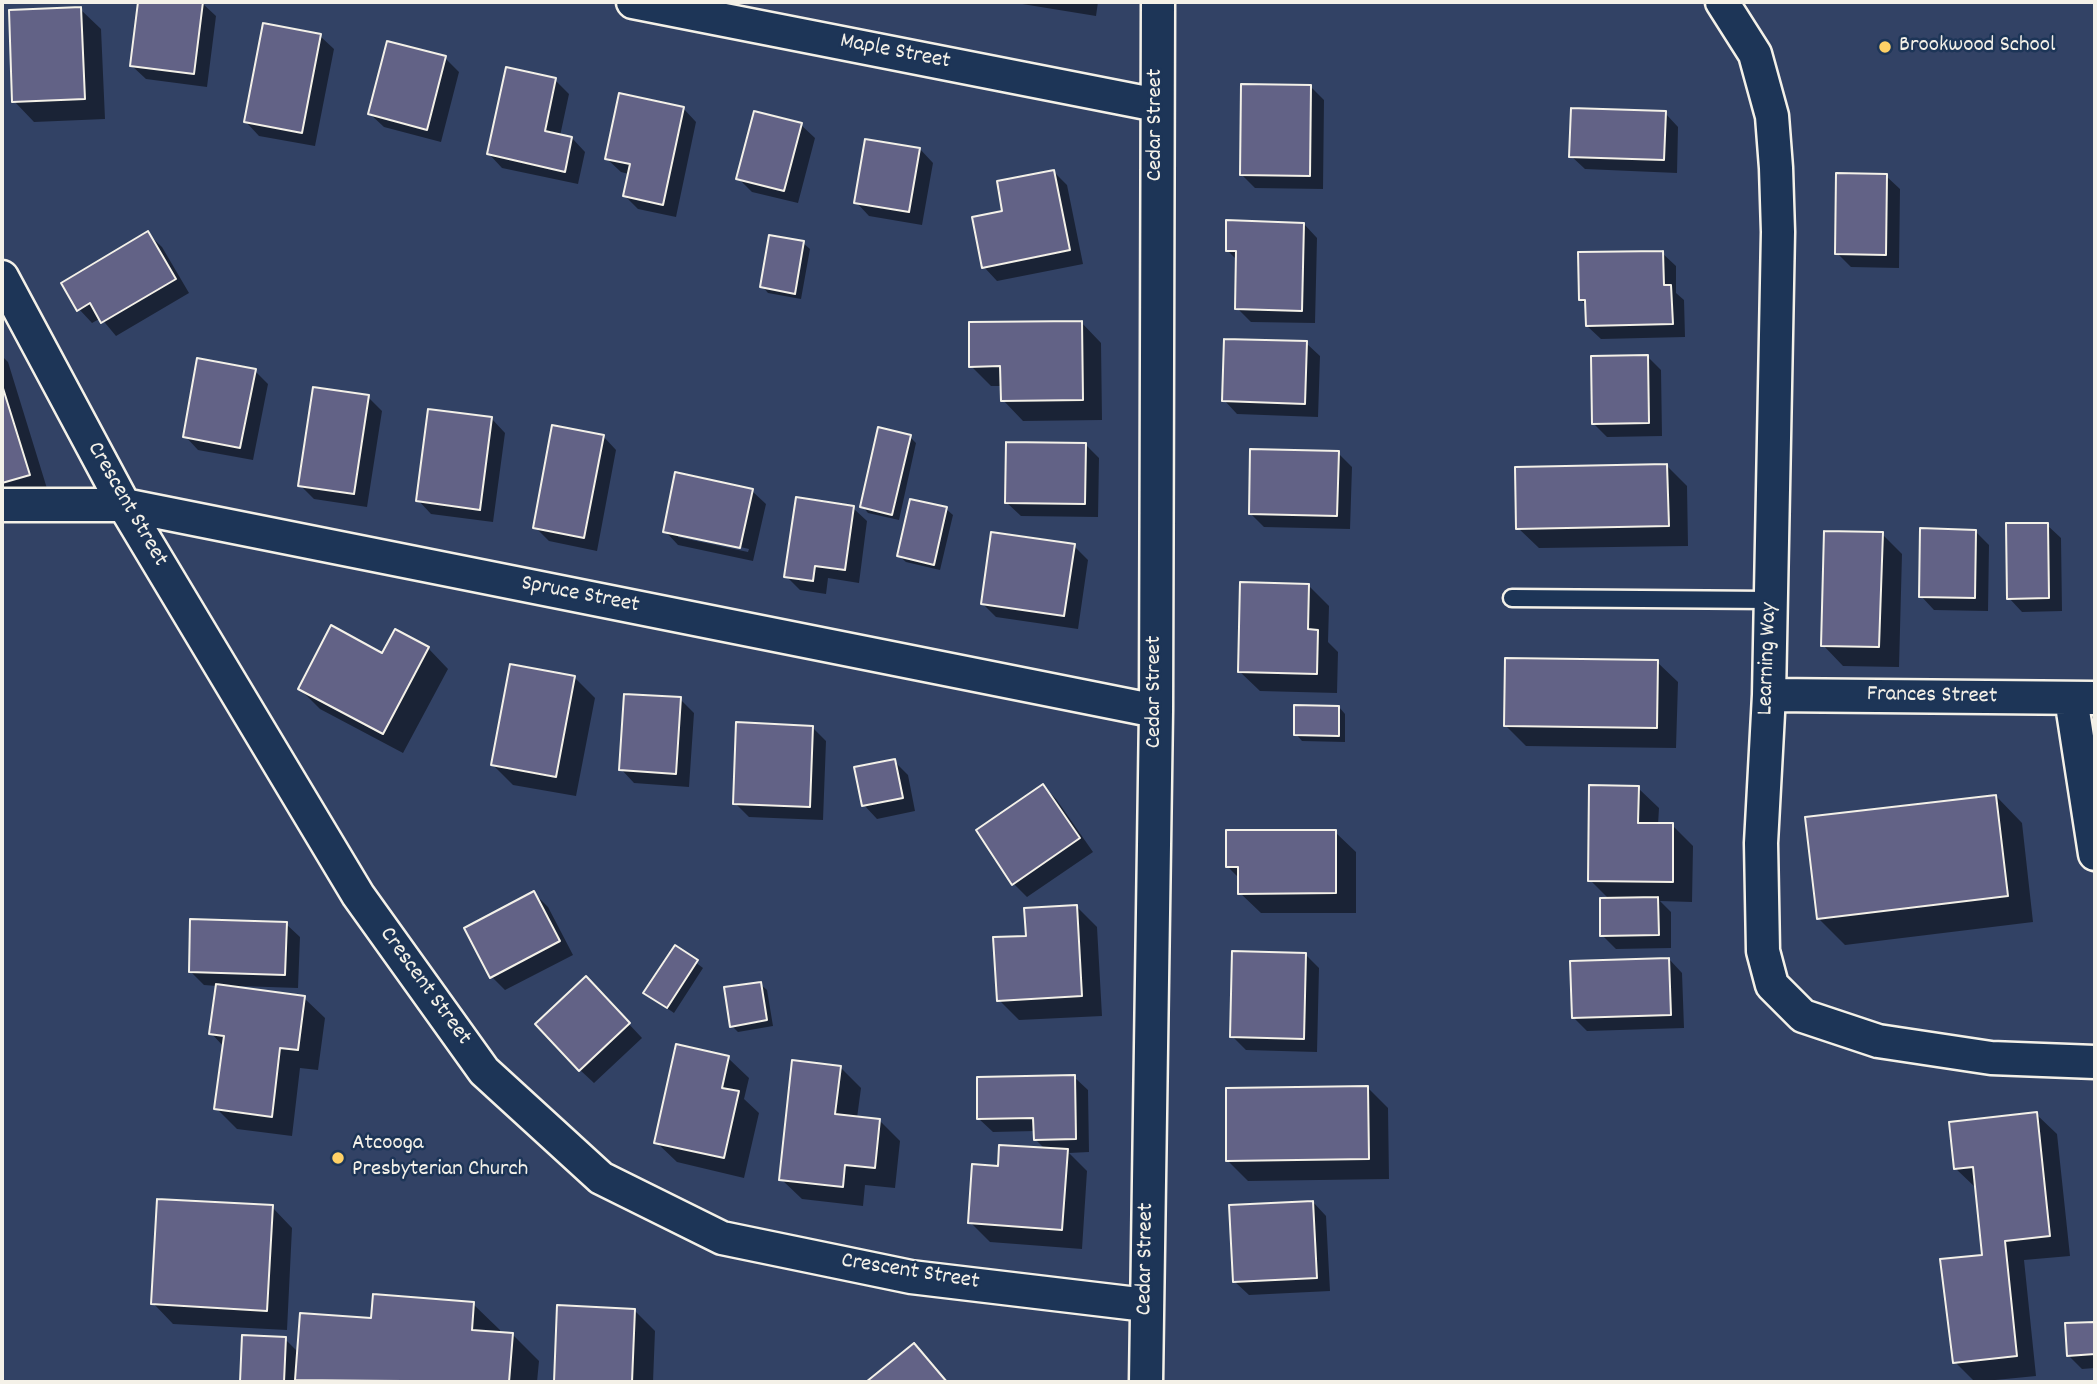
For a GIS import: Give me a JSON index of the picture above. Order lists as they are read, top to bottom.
{
  "streets": {
    "street": [
      "Maple Street",
      "Cedar Street",
      "Crescent Street",
      "Spruce Street",
      "Learning Way",
      "Frances Street"
    ]
  },
  "crossings": [
    ["Maple Street", "Cedar Street"],
    ["Cedar Street", "Crescent Street"],
    ["Cedar Street", "Spruce Street"],
    ["Crescent Street", "Spruce Street"],
    ["Learning Way", "Frances Street"]
  ],
  "places": ["Brookwood School", "Atcooga Presbyterian Church"]
}
